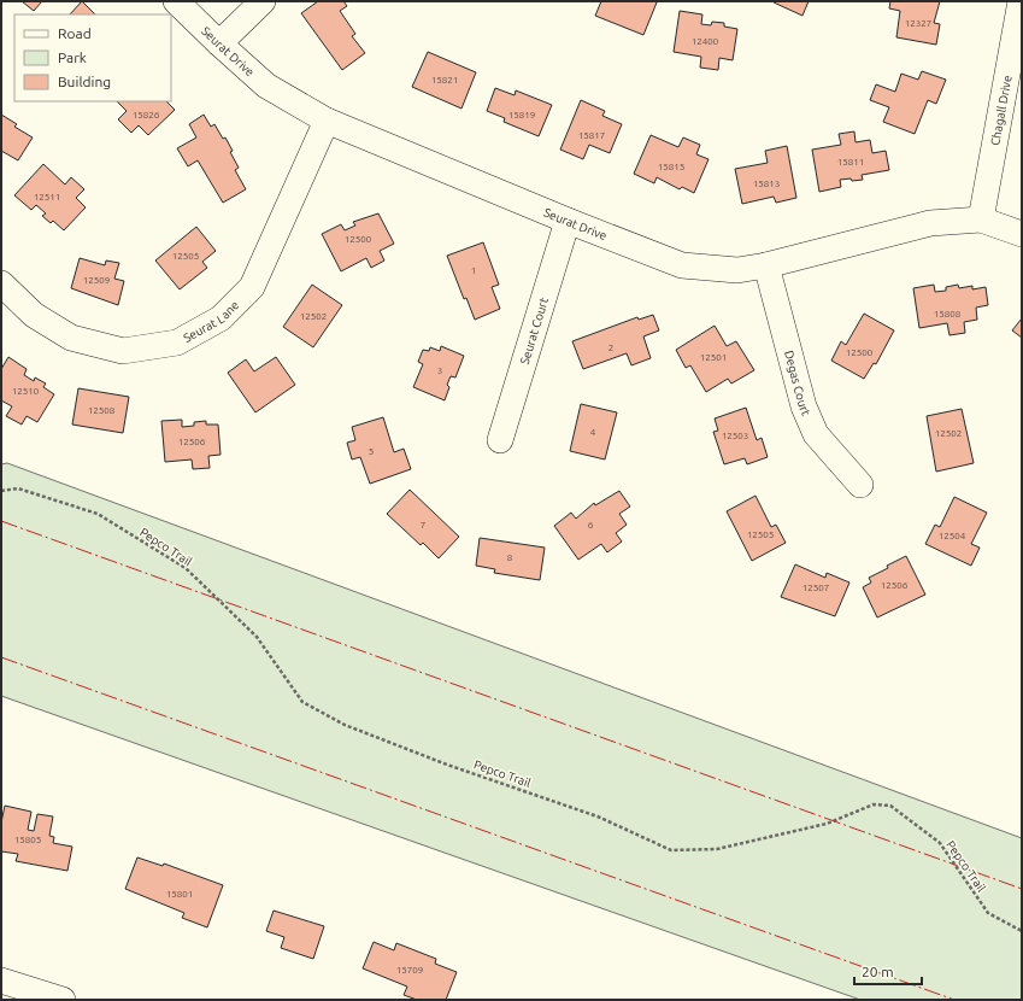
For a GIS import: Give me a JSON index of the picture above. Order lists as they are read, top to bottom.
{
  "streets": {
    "street": [
      "Seurat Drive",
      "Chagall Drive",
      "Seurat Lane",
      "Seurat Court",
      "Degas Court"
    ],
    "path": ["Pepco Trail"]
  },
  "crossings": [
    ["Seurat Drive", "Chagall Drive"],
    ["Seurat Drive", "Seurat Lane"],
    ["Seurat Drive", "Seurat Court"],
    ["Seurat Drive", "Degas Court"]
  ],
  "house_numbers": [
    "12327",
    "12400",
    "15821",
    "15826",
    "15819",
    "15817",
    "15811",
    "15815",
    "15813",
    "12511",
    "12500",
    "12505",
    "1",
    "12509",
    "15808",
    "12502",
    "2",
    "12500",
    "12501",
    "3",
    "12510",
    "12508",
    "4",
    "12502",
    "12503",
    "12506",
    "5",
    "7",
    "6",
    "12505",
    "12504",
    "8",
    "12506",
    "12507",
    "15805",
    "15801",
    "15709"
  ],
  "legend": ["Road", "Park", "Building"],
  "scale_bar": "20 m"
}
